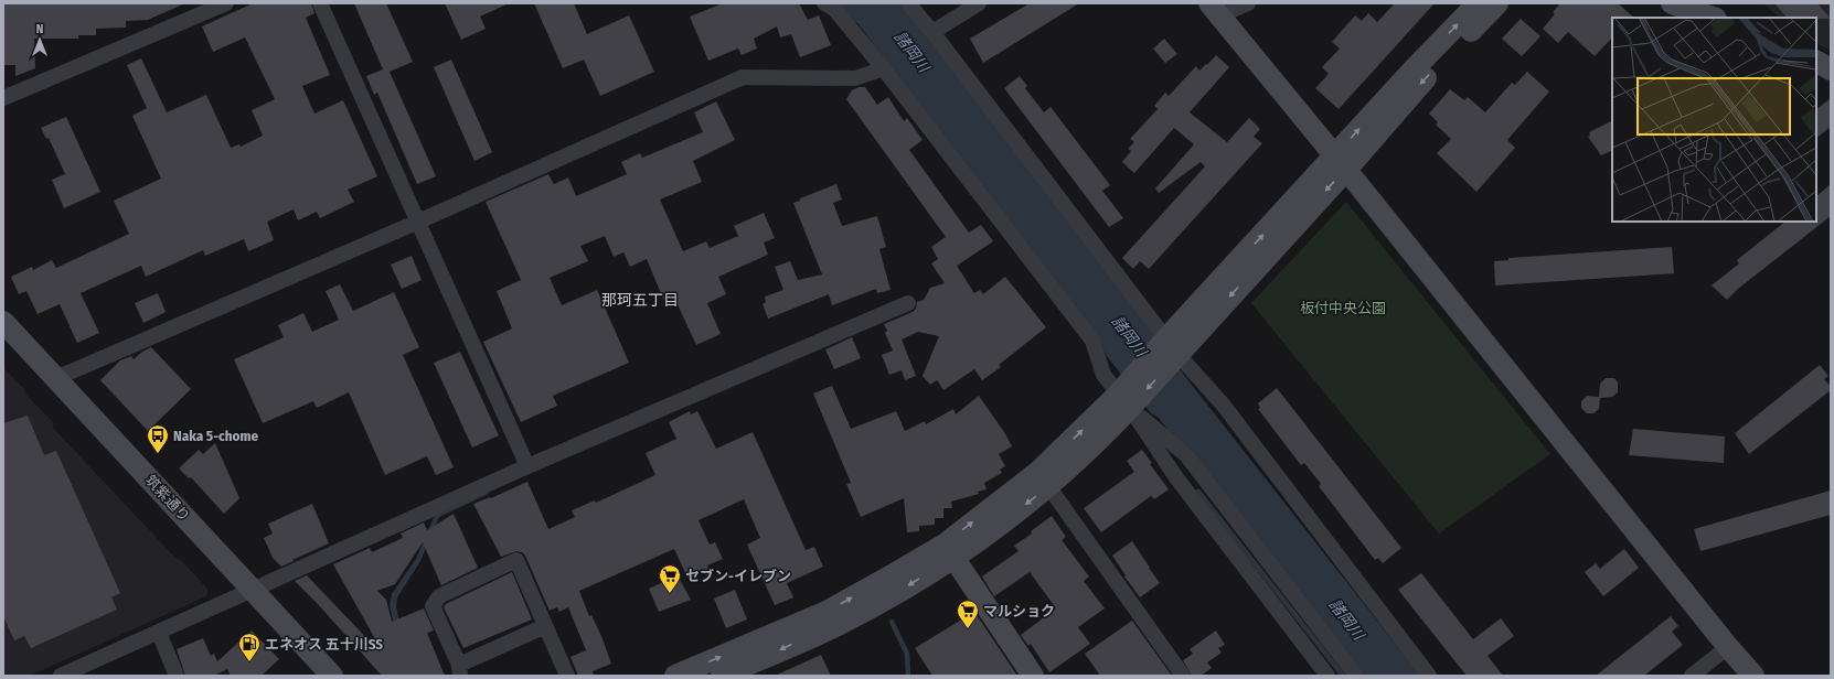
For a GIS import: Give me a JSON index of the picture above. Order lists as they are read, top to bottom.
{
  "streets": {
    "street": ["筑紫通り"]
  },
  "districts": ["那珂五丁目"],
  "water": ["諸岡川"],
  "parks": ["板付中央公園"],
  "places": {
    "bus stop": ["Naka 5-chome"],
    "supermarket": ["セブン-イレブン", "マルショク"],
    "fuel station": ["エネオス 五十川SS"]
  },
  "north": "top"
}
